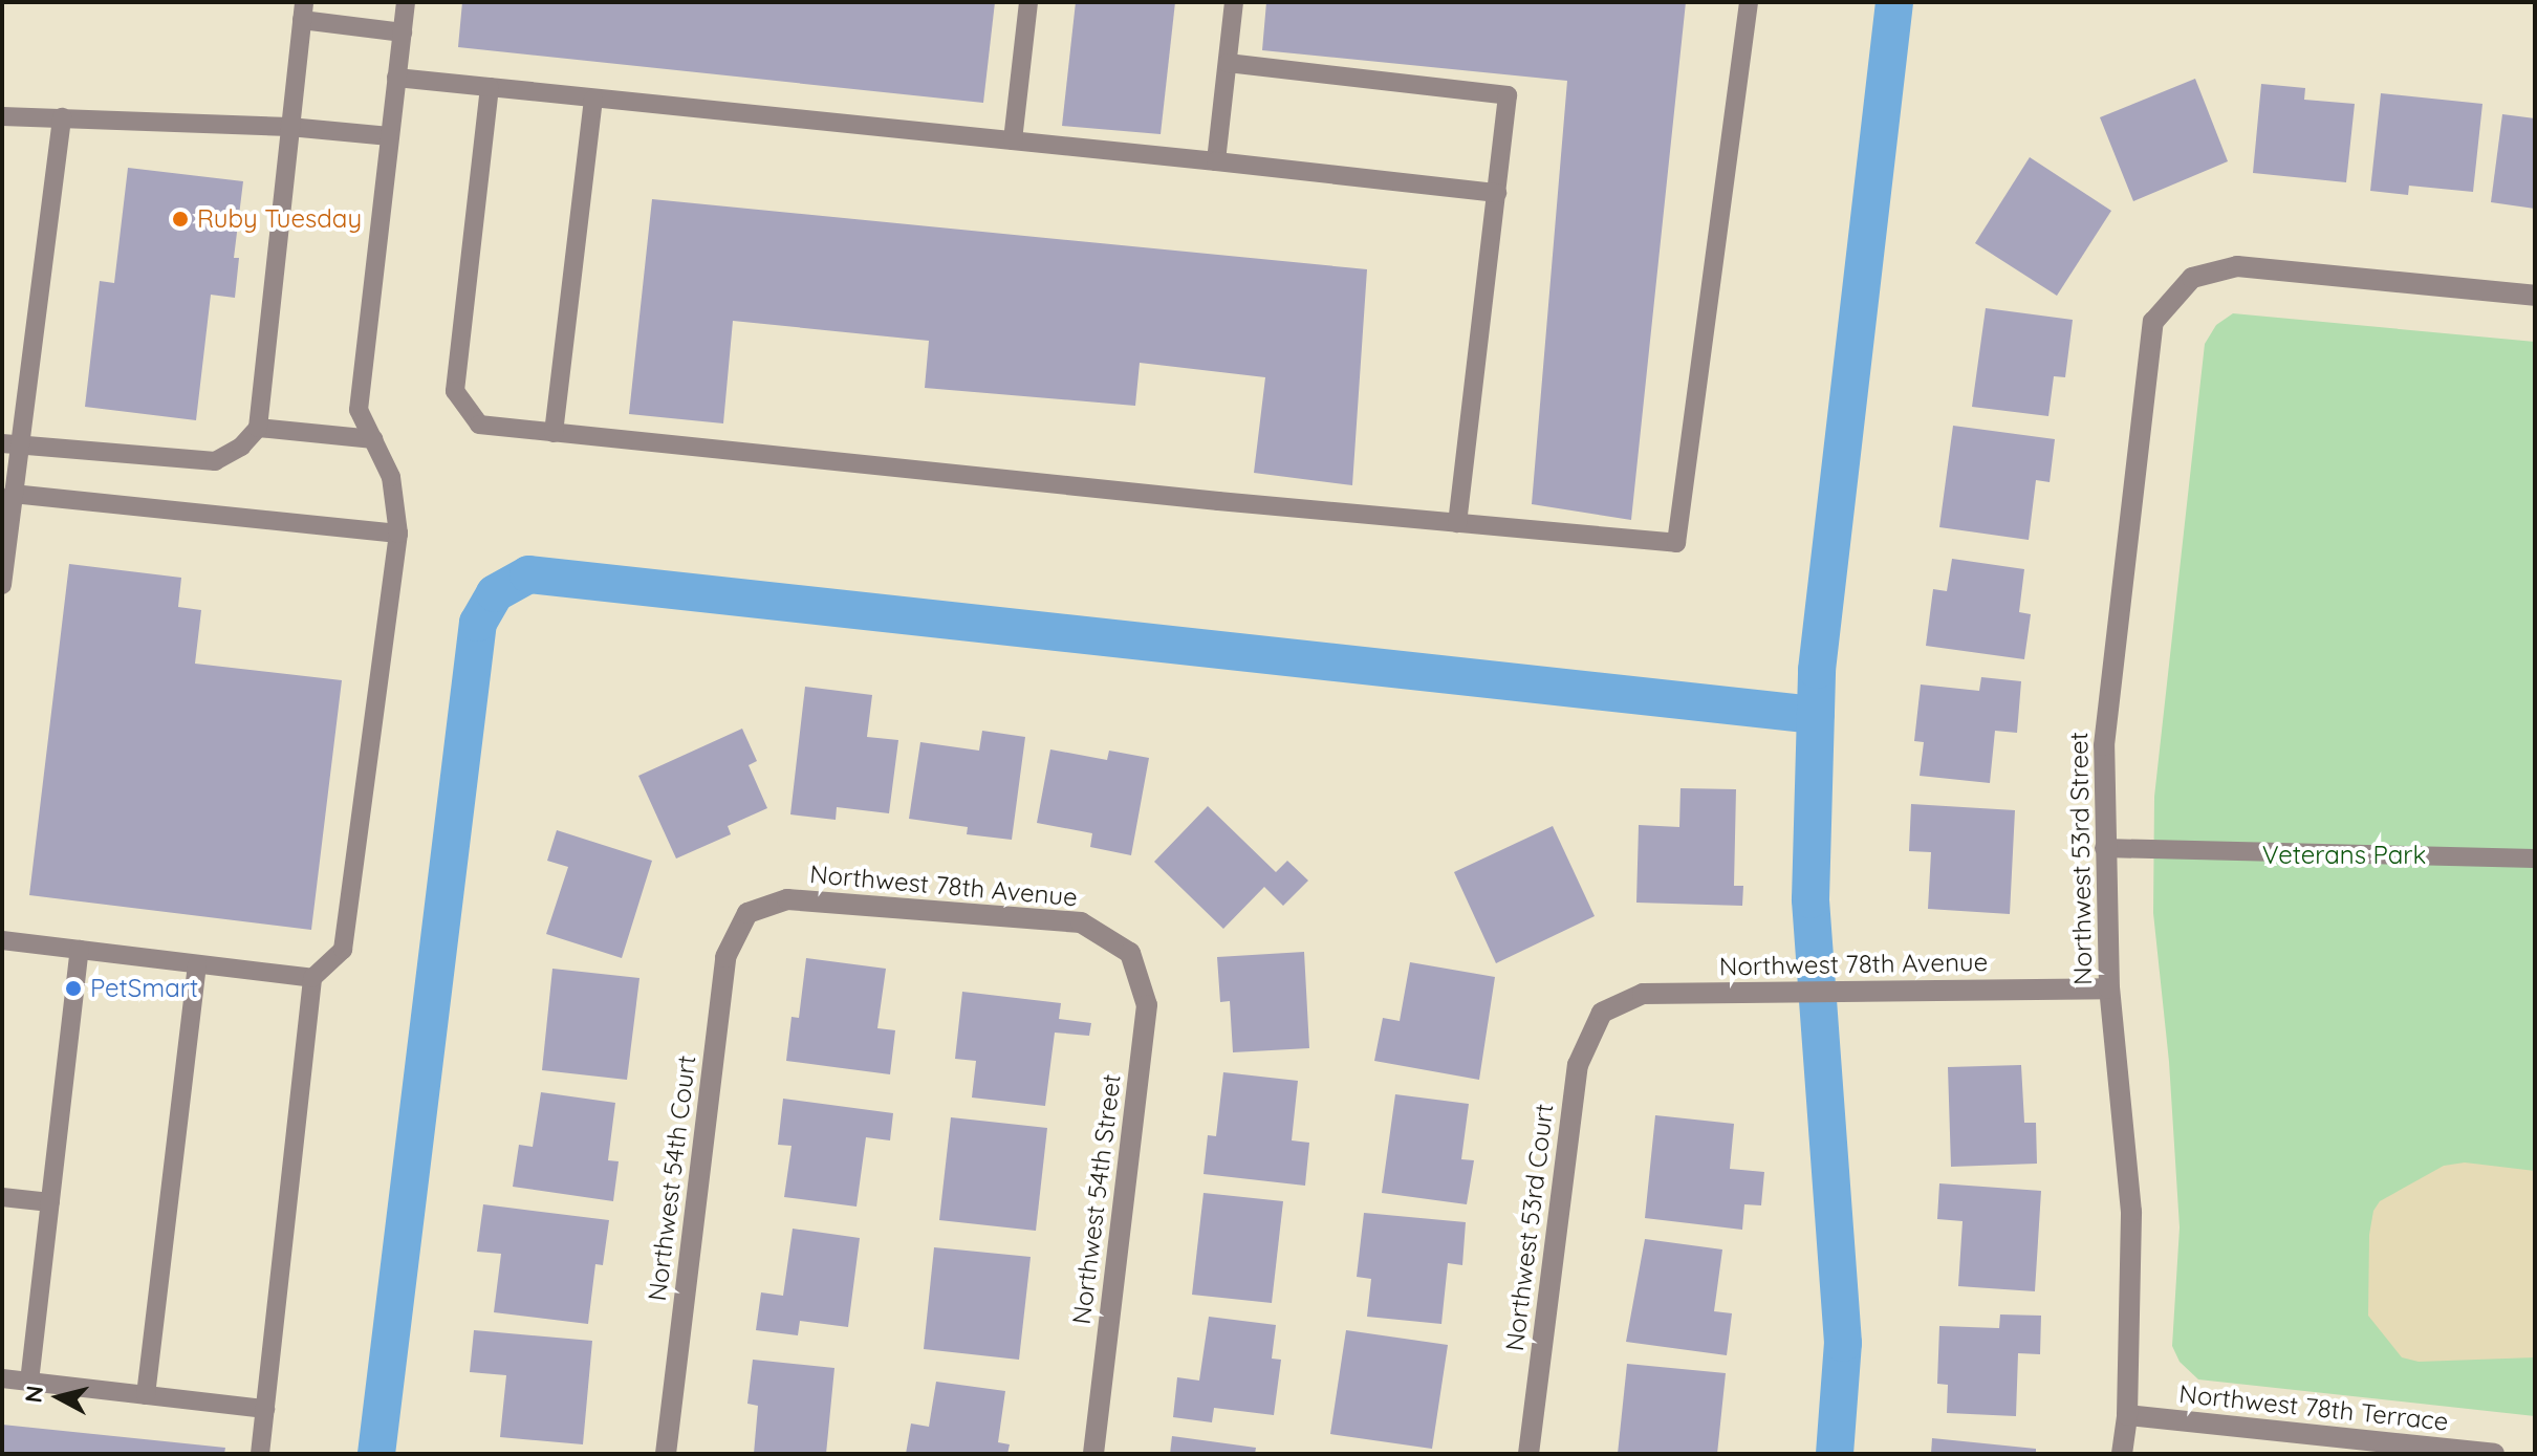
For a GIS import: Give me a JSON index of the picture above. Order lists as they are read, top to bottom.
{
  "streets": {
    "street": [
      "Northwest 53rd Street",
      "Northwest 78th Avenue",
      "Northwest 54th Court",
      "Northwest 54th Street",
      "Northwest 53rd Court",
      "Northwest 78th Terrace"
    ]
  },
  "crossings": [
    ["Northwest 53rd Street", "Northwest 78th Avenue"],
    ["Northwest 53rd Street", "Northwest 78th Terrace"],
    ["Northwest 78th Avenue", "Northwest 54th Court"],
    ["Northwest 78th Avenue", "Northwest 54th Street"],
    ["Northwest 78th Avenue", "Northwest 53rd Court"]
  ],
  "parks": ["Veterans Park"],
  "places": ["Ruby Tuesday", "PetSmart"],
  "north": "left"
}
